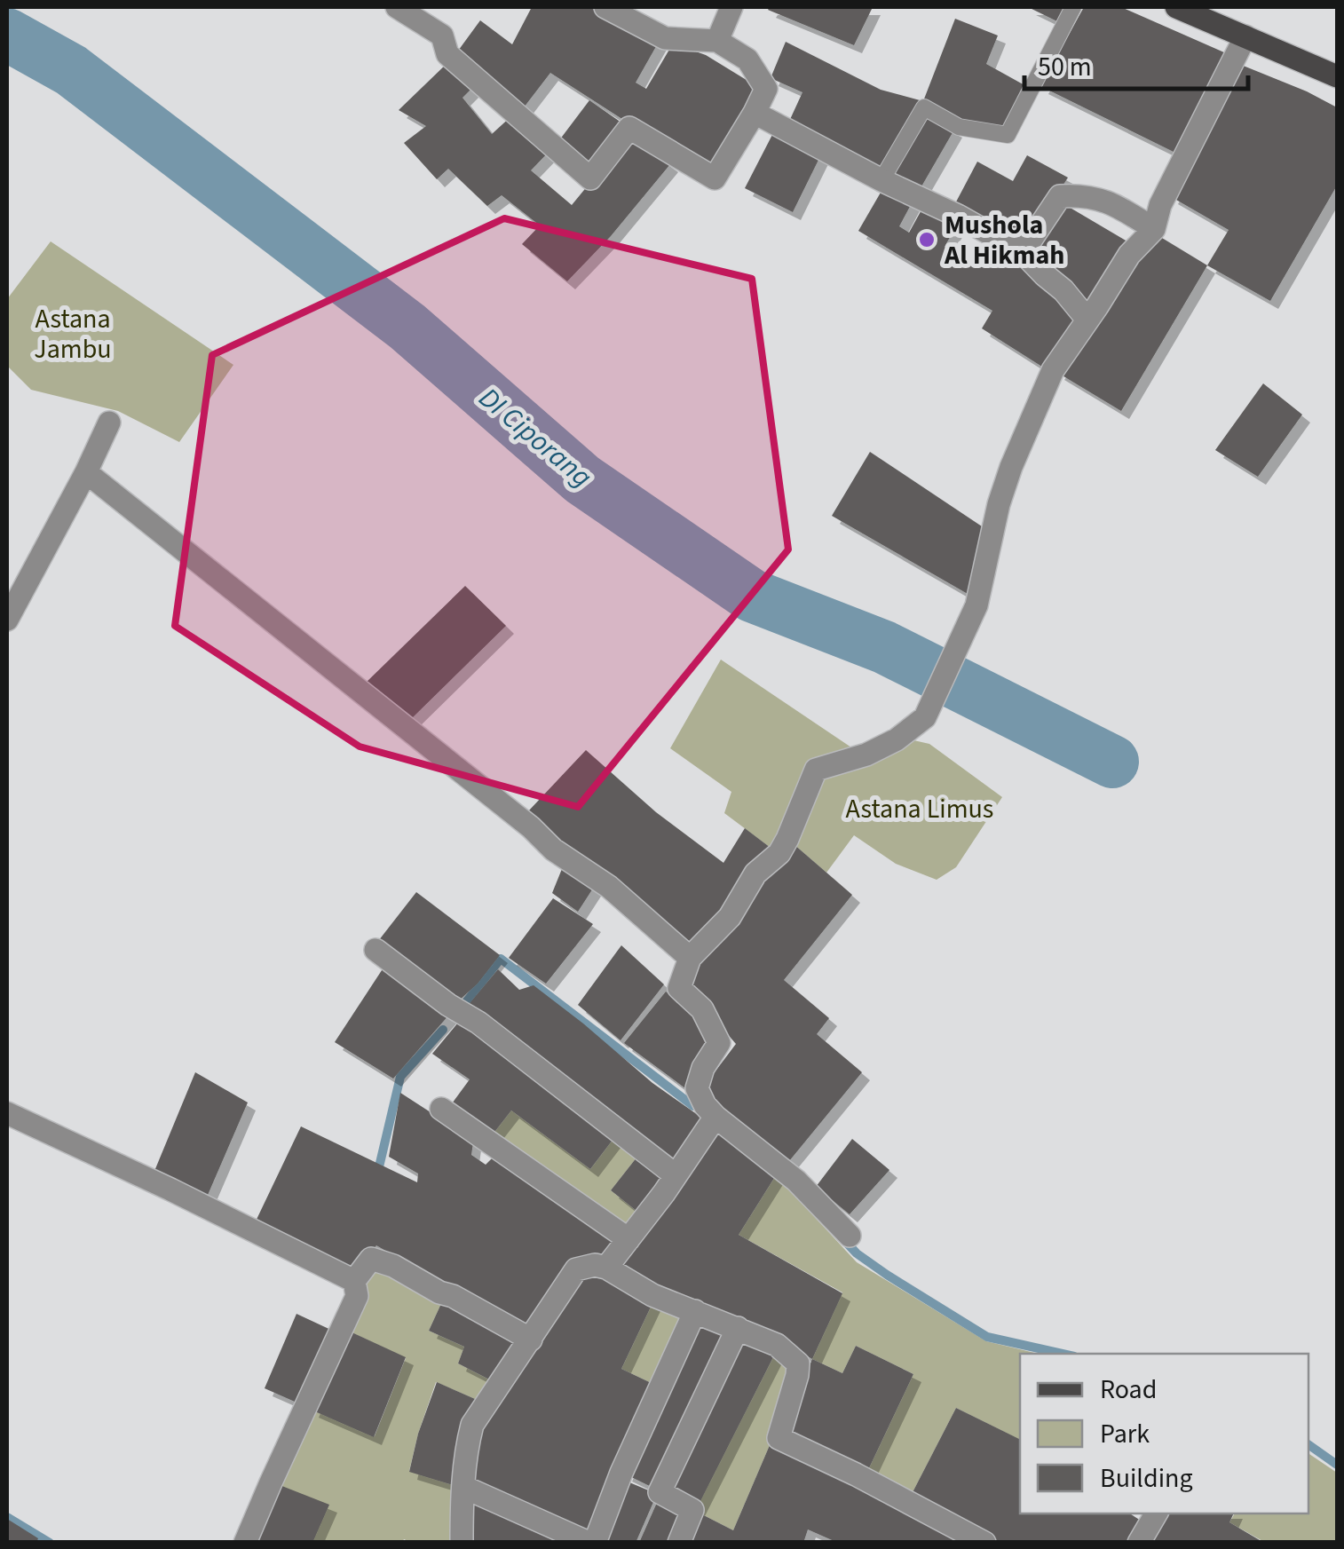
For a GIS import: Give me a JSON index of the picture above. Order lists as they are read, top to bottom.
{
  "water": ["DI Ciporang"],
  "parks": ["Astana Jambu", "Astana Limus"],
  "places": ["Mushola Al Hikmah"],
  "legend": ["Road", "Park", "Building"],
  "scale_bar": "50 m"
}
